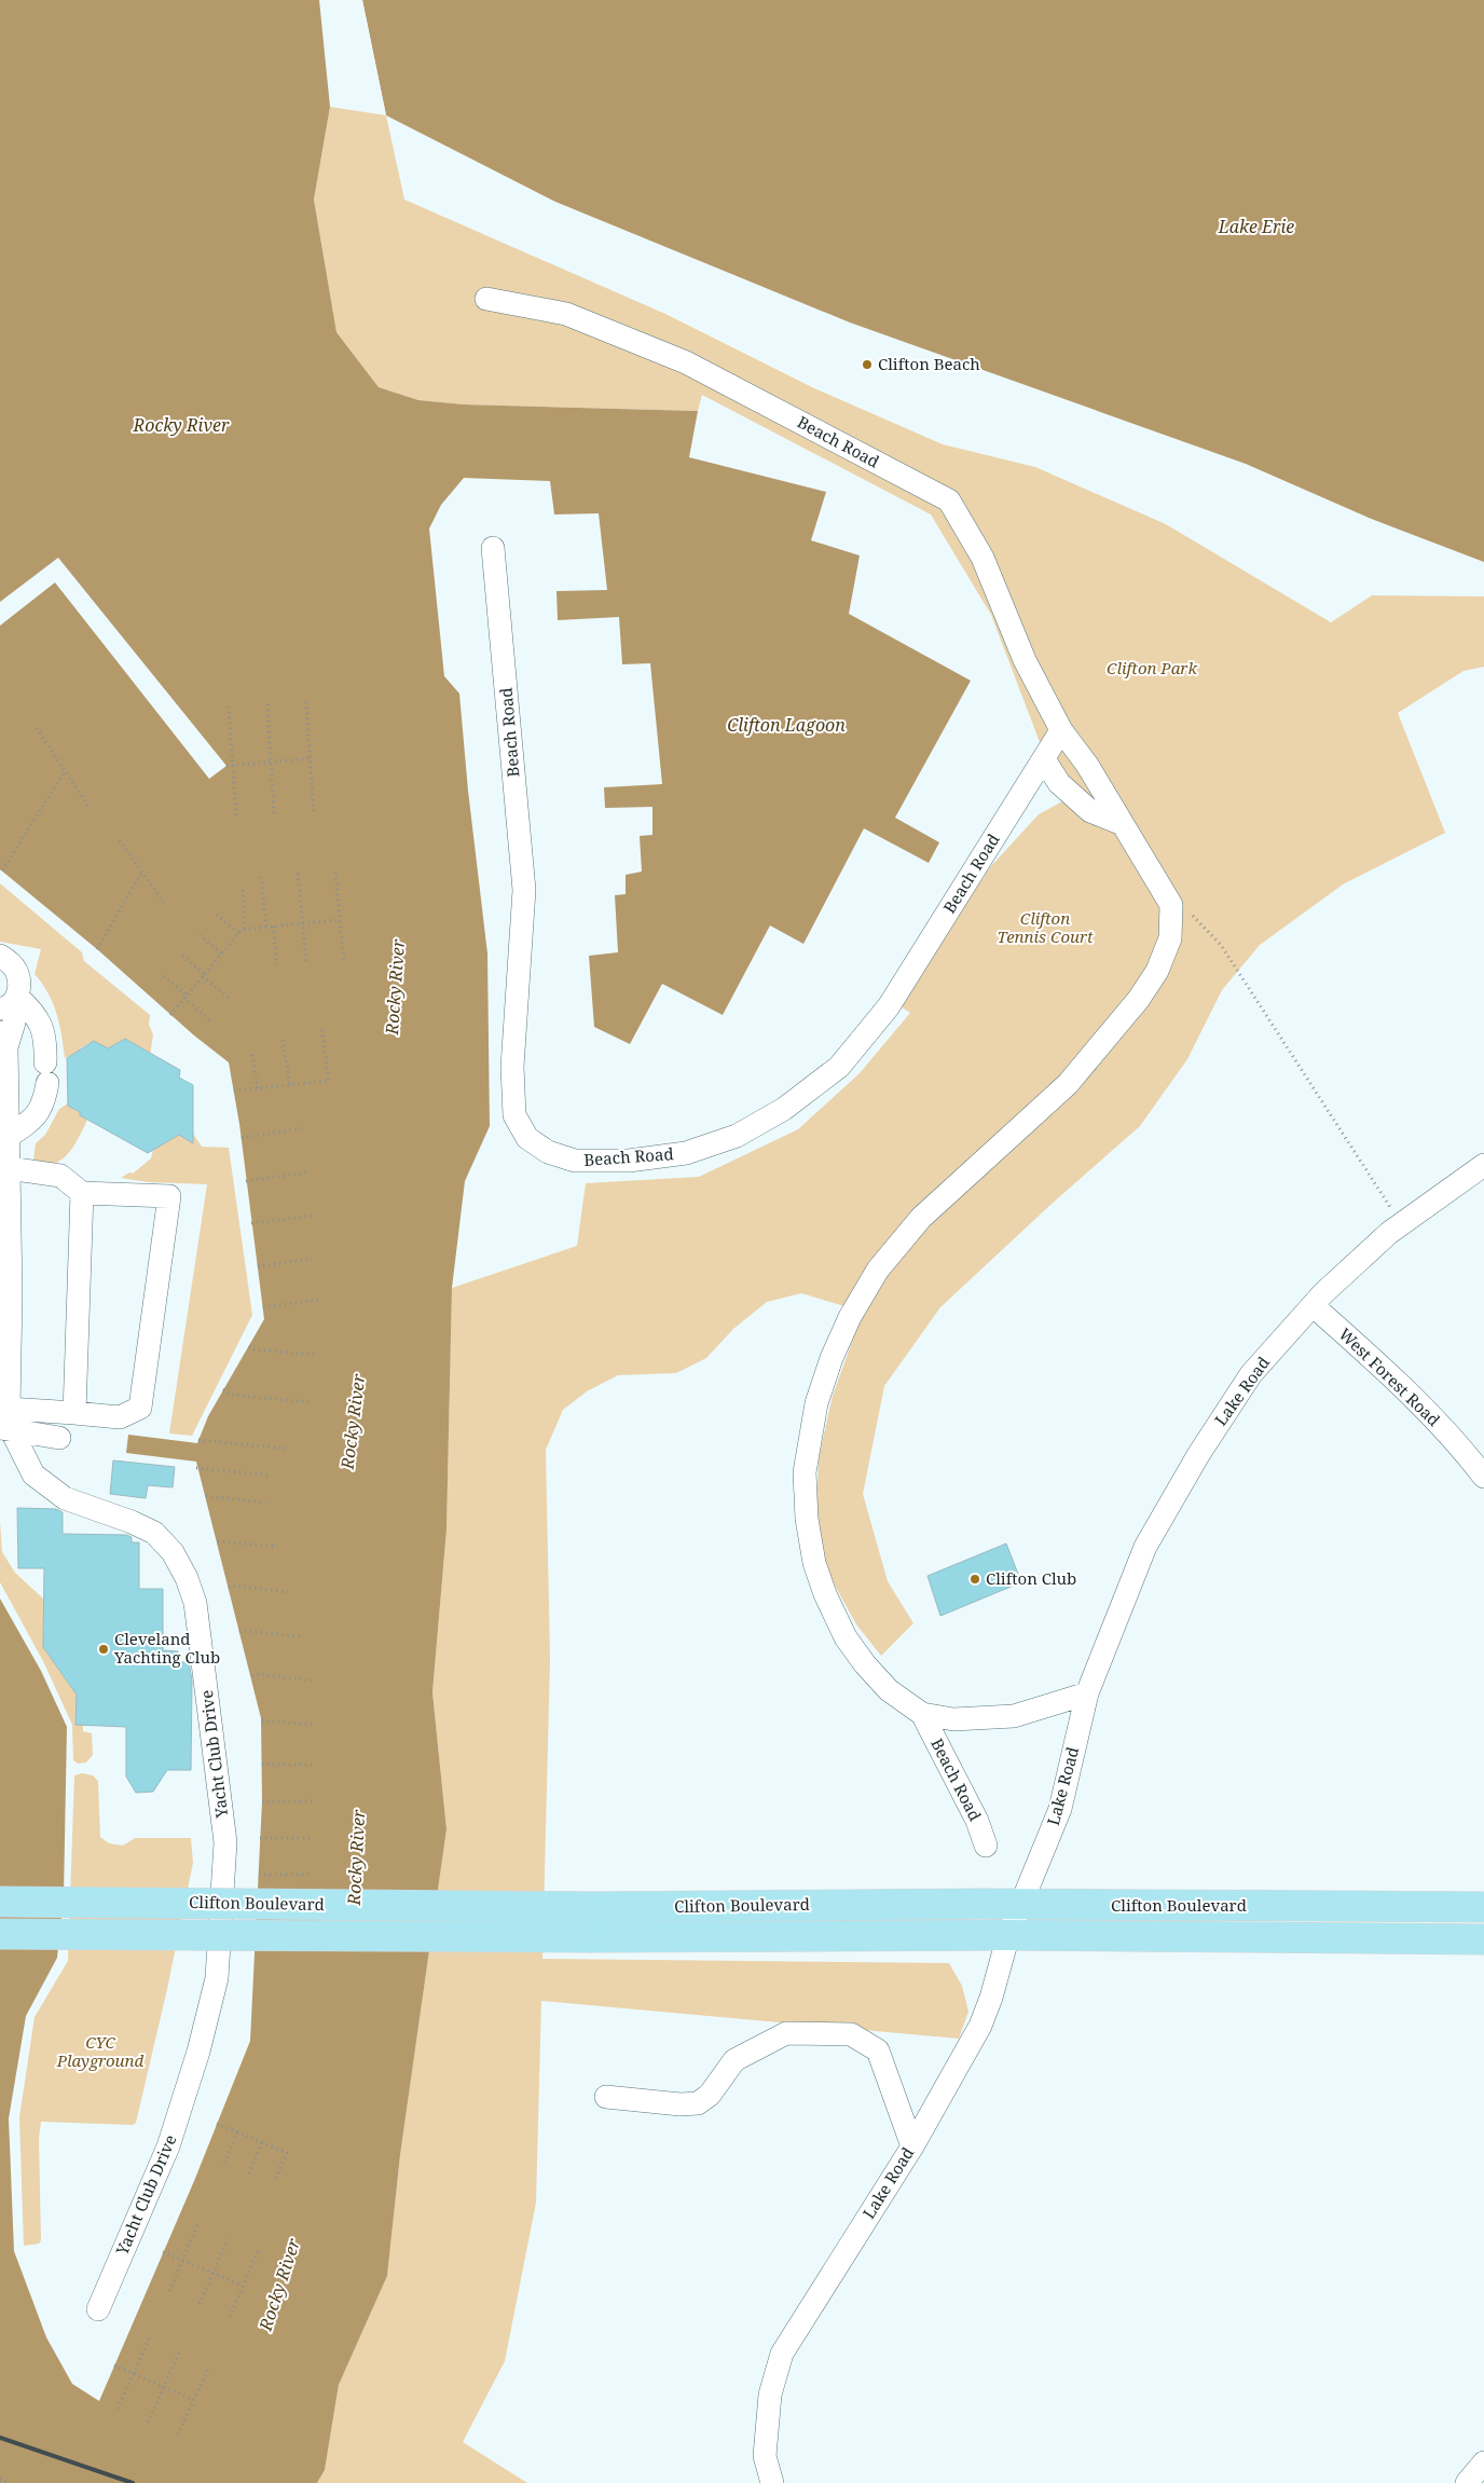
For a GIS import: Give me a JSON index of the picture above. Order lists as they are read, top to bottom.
{
  "streets": {
    "main road": ["Clifton Boulevard"],
    "street": [
      "Beach Road",
      "West Forest Road",
      "Lake Road",
      "Yacht Club Drive"
    ]
  },
  "crossings": [
    ["Beach Road", "Lake Road"],
    ["West Forest Road", "Lake Road"],
    ["Lake Road", "Clifton Boulevard"]
  ],
  "water": ["Lake Erie", "Rocky River", "Clifton Lagoon"],
  "parks": ["Clifton Park", "Clifton Tennis Court", "CYC Playground"],
  "places": ["Clifton Beach", "Clifton Club", "Cleveland Yachting Club"]
}
